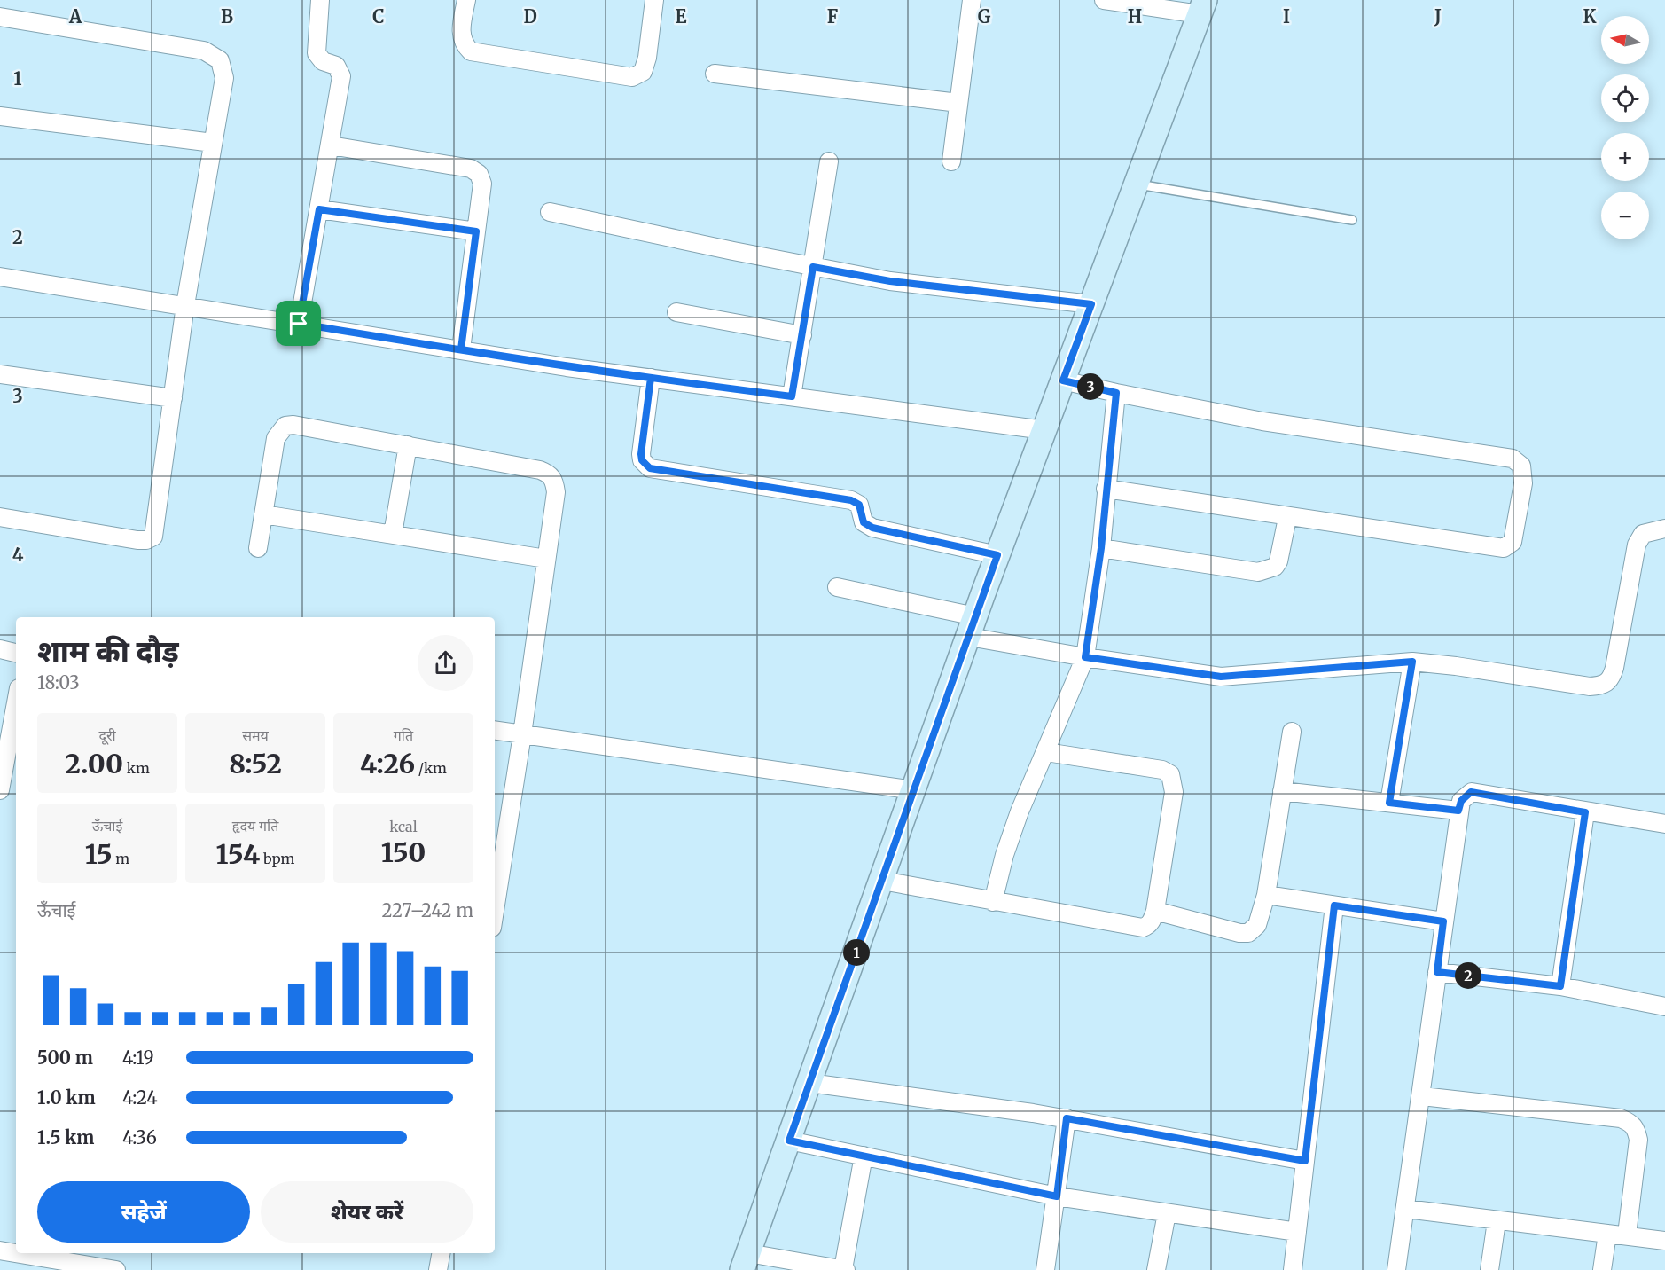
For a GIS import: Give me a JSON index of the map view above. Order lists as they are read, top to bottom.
{
  "north": "left",
  "page": {
    "map_buttons": ["+", "−"],
    "pins": ["3", "1", "2"],
    "heading": ["शाम की दौड़", "18:03"],
    "stats": [
      ["दूरी", "2.00 km"],
      ["समय", "8:52"],
      ["गति", "4:26 /km"],
      ["ऊँचाई", "15 m"],
      ["हृदय गति", "154 bpm"],
      ["kcal", "150"]
    ],
    "chart": ["ऊँचाई", "227–242 m"],
    "list": [
      {
        "name": "500 m",
        "note": "4:19"
      },
      {
        "name": "1.0 km",
        "note": "4:24"
      },
      {
        "name": "1.5 km",
        "note": "4:36"
      }
    ],
    "buttons": ["सहेजें", "शेयर करें"]
  },
  "grid": {
    "columns": [
      "A",
      "B",
      "C",
      "D",
      "E",
      "F",
      "G",
      "H",
      "I",
      "J",
      "K"
    ],
    "rows": [
      "1",
      "2",
      "3",
      "4"
    ]
  }
}
